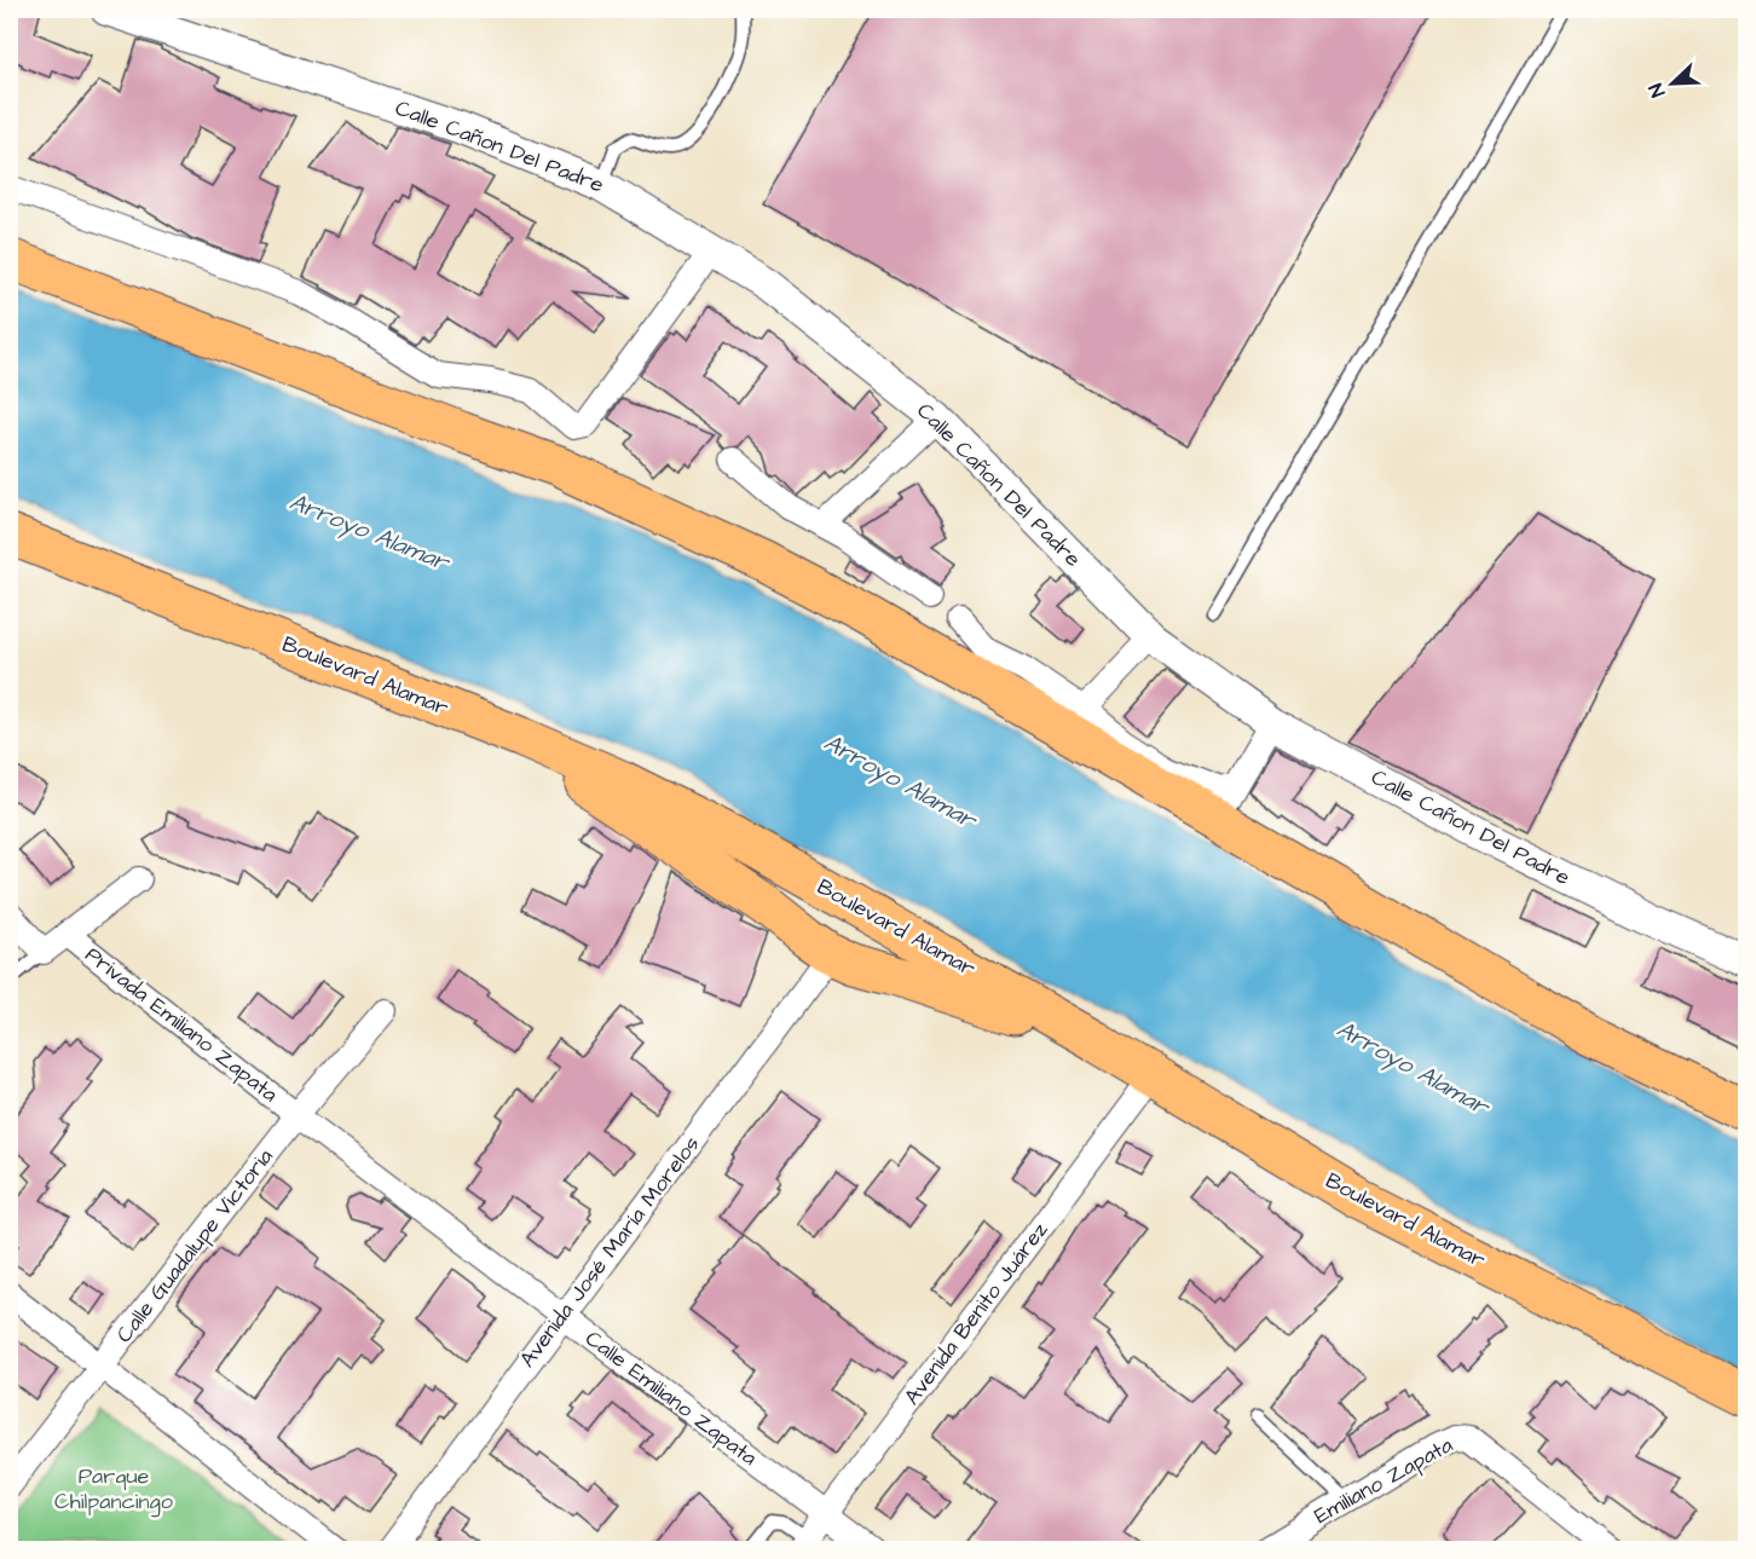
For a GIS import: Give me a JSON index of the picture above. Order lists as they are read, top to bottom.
{
  "streets": {
    "highway": ["Boulevard Alamar"],
    "street": [
      "Calle Cañon Del Padre",
      "Privada Emiliano Zapata",
      "Calle Guadalupe Victoria",
      "Avenida José María Morelos",
      "Avenida Benito Juárez",
      "Calle Emiliano Zapata",
      "Emiliano Zapata"
    ]
  },
  "crossings": [
    ["Boulevard Alamar", "Avenida Benito Juárez"],
    ["Privada Emiliano Zapata", "Calle Guadalupe Victoria"],
    ["Privada Emiliano Zapata", "Calle Emiliano Zapata"],
    ["Calle Guadalupe Victoria", "Calle Emiliano Zapata"],
    ["Avenida José María Morelos", "Calle Emiliano Zapata"],
    ["Avenida Benito Juárez", "Calle Emiliano Zapata"]
  ],
  "water": ["Arroyo Alamar"],
  "parks": ["Parque Chilpancingo"],
  "north": "bottom left"
}
